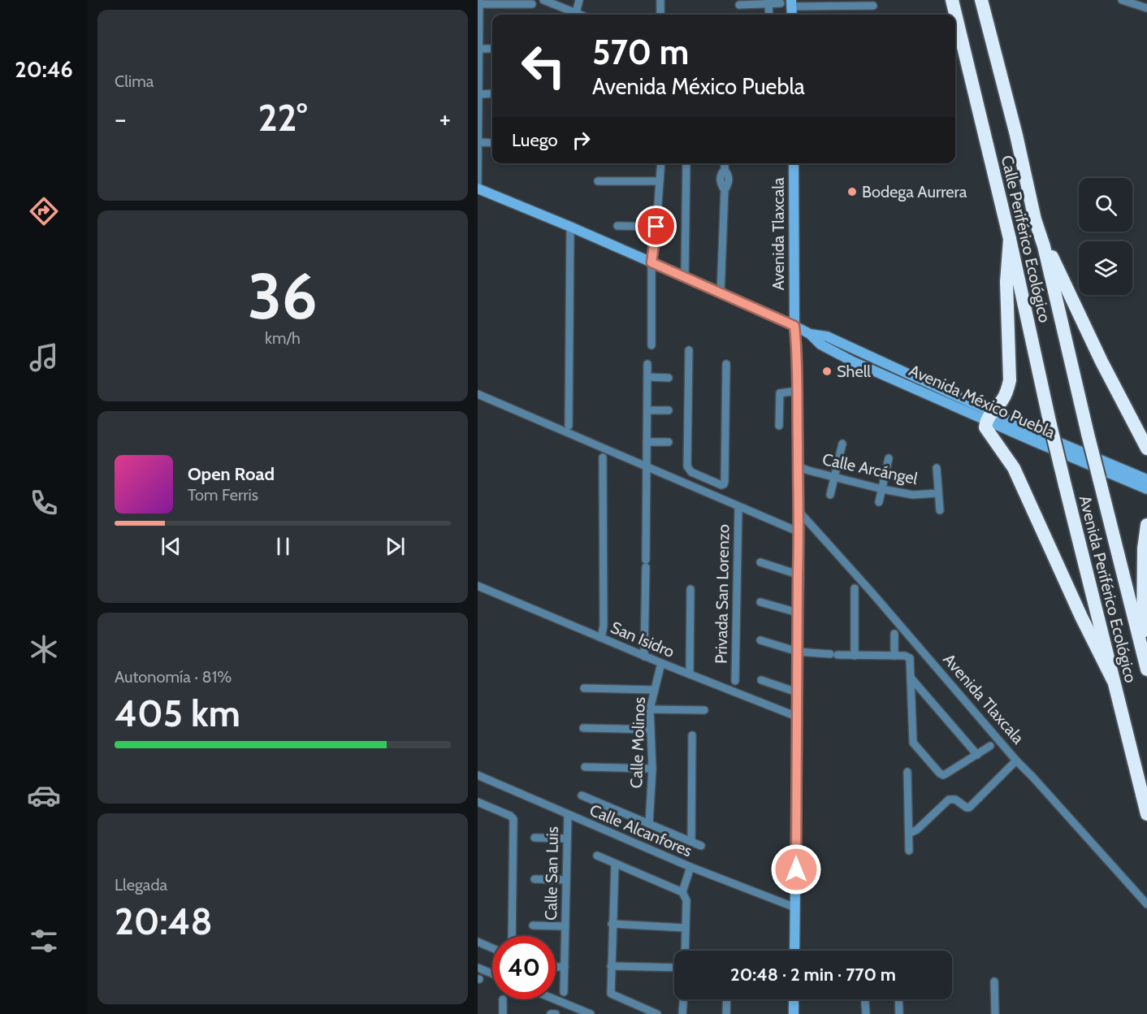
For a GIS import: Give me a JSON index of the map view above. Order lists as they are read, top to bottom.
{
  "streets": {
    "highway": ["Calle Periférico Ecológico", "Avenida Periférico Ecológico"],
    "main road": ["Avenida Tlaxcala", "Avenida México Puebla"],
    "street": [
      "Calle Arcángel",
      "Privada San Lorenzo",
      "San Isidro",
      "Calle Molinos",
      "Calle Alcanfores",
      "Calle San Luis"
    ]
  },
  "crossings": [
    ["Avenida Tlaxcala", "Avenida México Puebla"],
    ["Avenida Tlaxcala", "Calle Arcángel"],
    ["Avenida Tlaxcala", "San Isidro"],
    ["Avenida Tlaxcala", "Calle Alcanfores"],
    ["Calle Periférico Ecológico", "Avenida Periférico Ecológico"],
    ["San Isidro", "Calle Molinos"],
    ["Calle Alcanfores", "Calle San Luis"]
  ],
  "places": ["Bodega Aurrera", "Shell"],
  "page": {
    "tabs": "20:46",
    "tile": [
      "Clima",
      ["36", "km/h"],
      ["Autonomía · 81%", "405 km"],
      ["Llegada", "20:48"]
    ],
    "turn": ["570 m", "Avenida México Puebla"],
    "heat": ["−", "22°", "+"],
    "then": "Luego",
    "song": ["Open Road", "Tom Ferris"],
    "limit": "40",
    "trip": "20:48 · 2 min · 770 m"
  }
}
